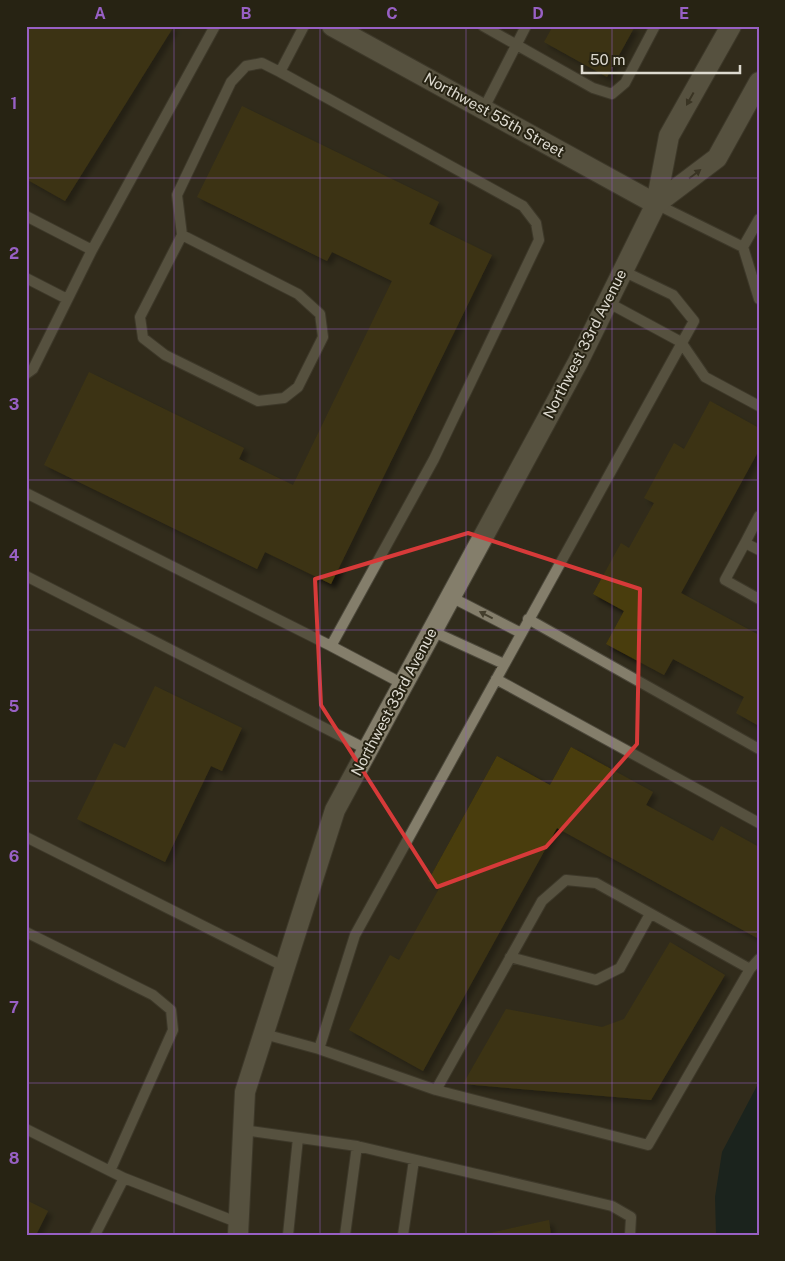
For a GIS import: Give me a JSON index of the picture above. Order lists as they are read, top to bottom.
{
  "streets": {
    "street": ["Northwest 55th Street", "Northwest 33rd Avenue"]
  },
  "crossings": [
    ["Northwest 55th Street", "Northwest 33rd Avenue"]
  ],
  "scale_bar": "50 m",
  "grid": {
    "columns": [
      "A",
      "B",
      "C",
      "D",
      "E"
    ],
    "rows": [
      "1",
      "2",
      "3",
      "4",
      "5",
      "6",
      "7",
      "8"
    ]
  }
}
